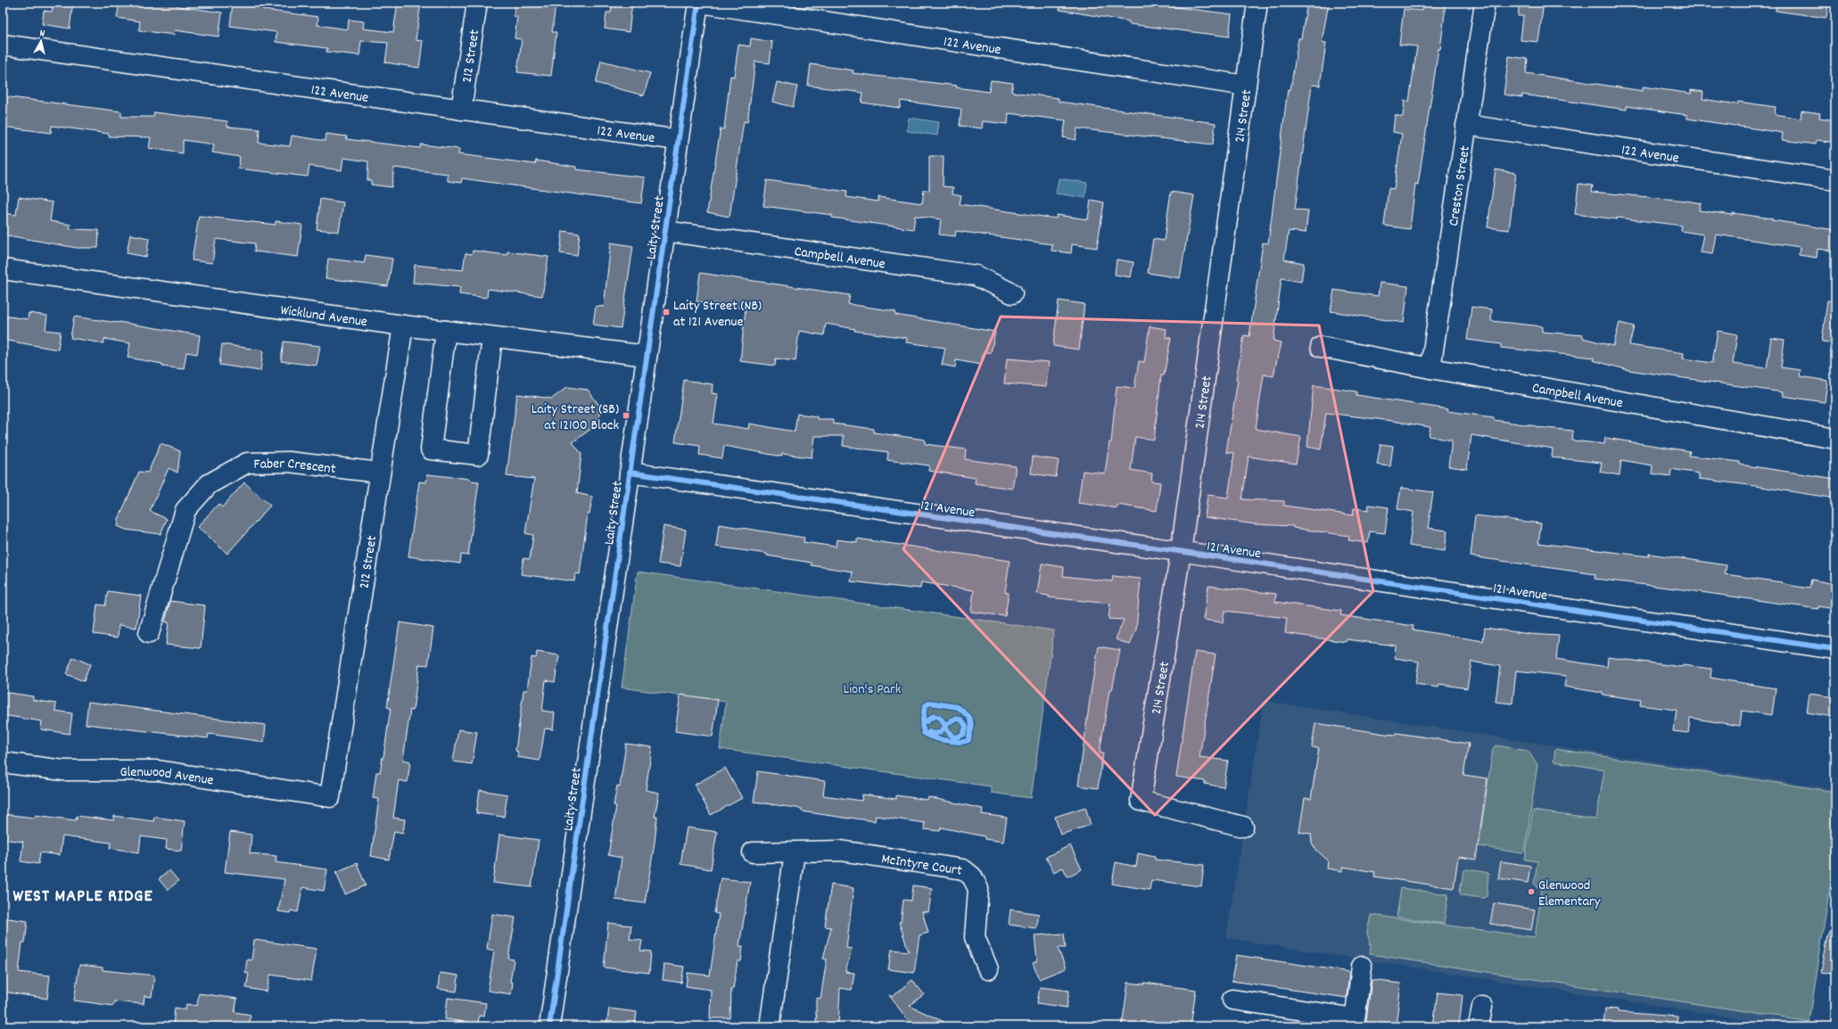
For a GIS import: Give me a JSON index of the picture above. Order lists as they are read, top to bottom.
{
  "streets": {
    "street": [
      "122 Avenue",
      "212 Street",
      "214 Street",
      "Creston Street",
      "Laity Street",
      "Campbell Avenue",
      "Wicklund Avenue",
      "Faber Crescent",
      "121 Avenue",
      "Glenwood Avenue",
      "McIntyre Court"
    ]
  },
  "crossings": [
    ["122 Avenue", "212 Street"],
    ["122 Avenue", "214 Street"],
    ["122 Avenue", "Creston Street"],
    ["122 Avenue", "Laity Street"],
    ["212 Street", "Wicklund Avenue"],
    ["212 Street", "Faber Crescent"],
    ["212 Street", "Glenwood Avenue"],
    ["214 Street", "121 Avenue"],
    ["Creston Street", "Campbell Avenue"],
    ["Laity Street", "Campbell Avenue"],
    ["Laity Street", "Wicklund Avenue"],
    ["Laity Street", "121 Avenue"]
  ],
  "districts": ["WEST MAPLE RIDGE"],
  "parks": ["Lion's Park"],
  "places": {
    "transit": ["Laity Street (NB) at 121 Avenue", "Laity Street (SB) at 12100 Block"],
    "other": ["Glenwood Elementary"]
  },
  "north": "top"
}
